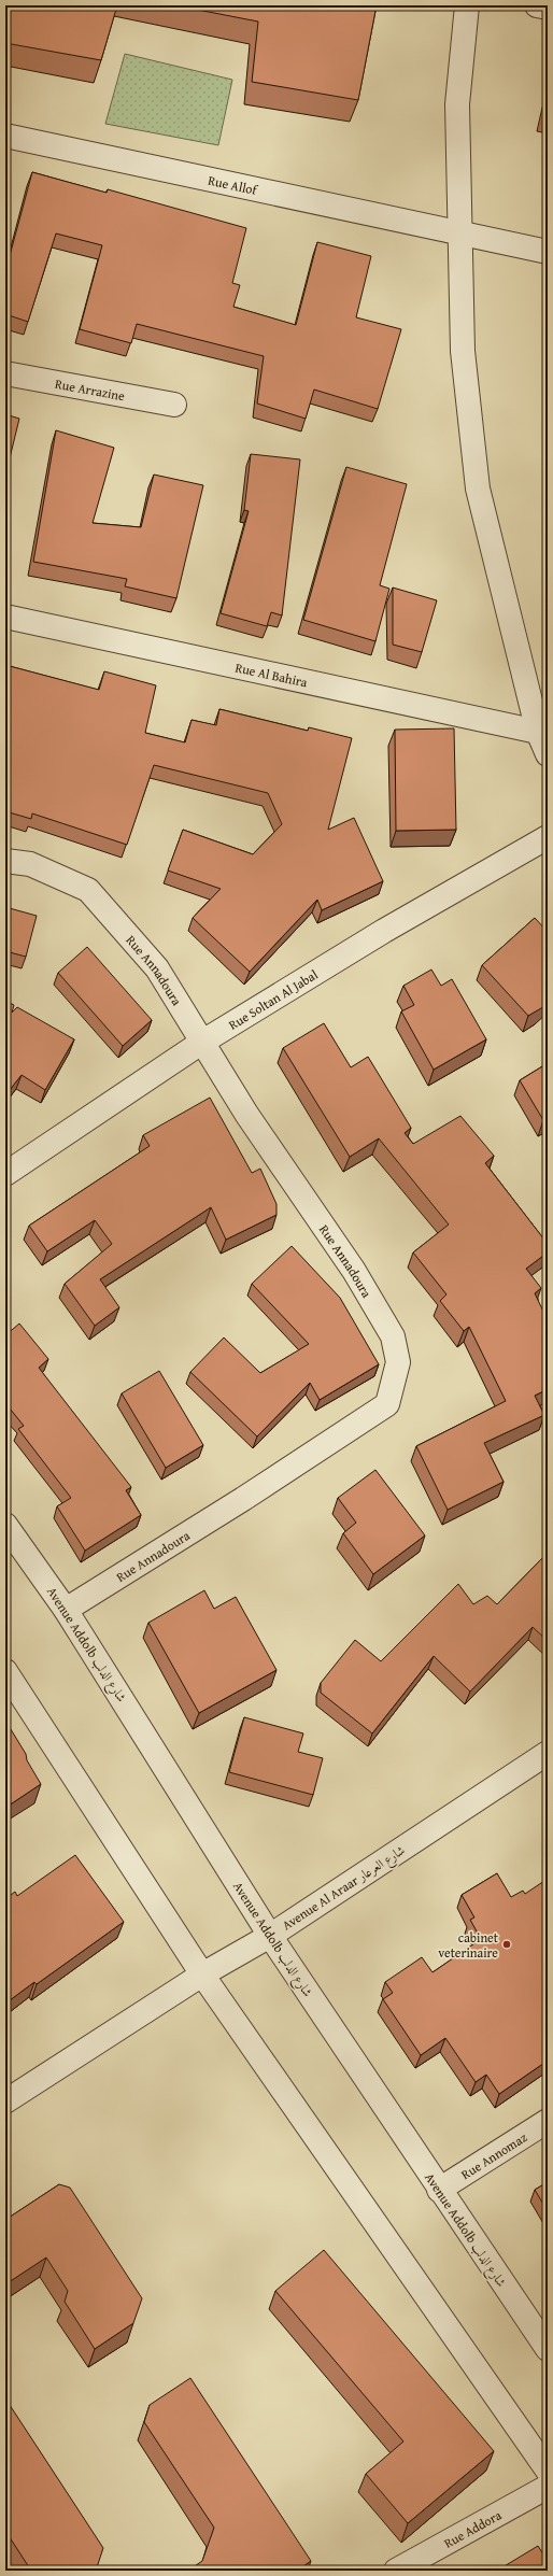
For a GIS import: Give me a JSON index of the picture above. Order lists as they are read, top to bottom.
{
  "streets": {
    "street": [
      "Rue Allof",
      "Rue Arrazine",
      "Rue Al Bahira",
      "Rue Annadoura",
      "Rue Soltan Al Jabal",
      "Avenue Addolb شارع الدلب",
      "Avenue Al Araar شارع العرعار",
      "Rue Annomaz",
      "Rue Addora"
    ]
  },
  "crossings": [
    ["Rue Annadoura", "Rue Soltan Al Jabal"],
    ["Rue Annadoura", "Avenue Addolb شارع الدلب"],
    ["Avenue Addolb شارع الدلب", "Avenue Al Araar شارع العرعار"],
    ["Avenue Addolb شارع الدلب", "Rue Annomaz"]
  ],
  "places": ["cabinet veterinaire"]
}
